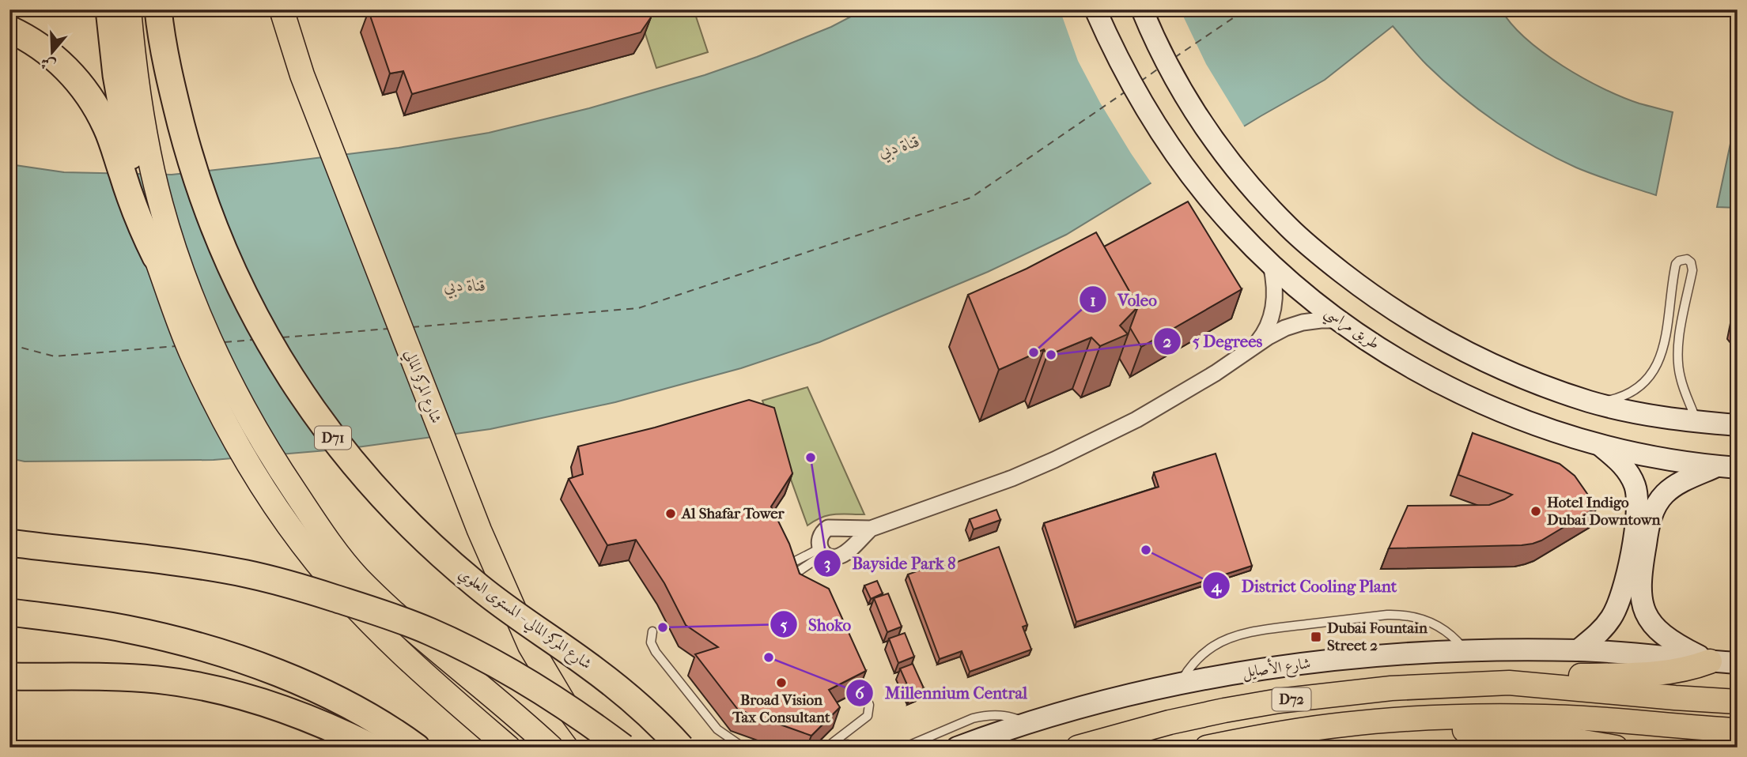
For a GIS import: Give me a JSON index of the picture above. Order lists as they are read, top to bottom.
{
  "streets": {
    "highway": ["D71", "شارع المركز المالي - المستوى العلوي"],
    "main road": [
      "طريق مراسي",
      "شارع المركز المالي",
      "شارع الأصايل",
      "D72"
    ]
  },
  "water": ["قناة دبي"],
  "places": {
    "other": [
      "Voleo",
      "5 Degrees",
      "Bayside Park 8",
      "Hotel Indigo Dubai Downtown",
      "Al Shafar Tower",
      "District Cooling Plant",
      "Shoko",
      "Millennium Central",
      "Broad Vision Tax Consultant"
    ],
    "transit": ["Dubai Fountain Street 2"]
  },
  "north": "bottom"
}
